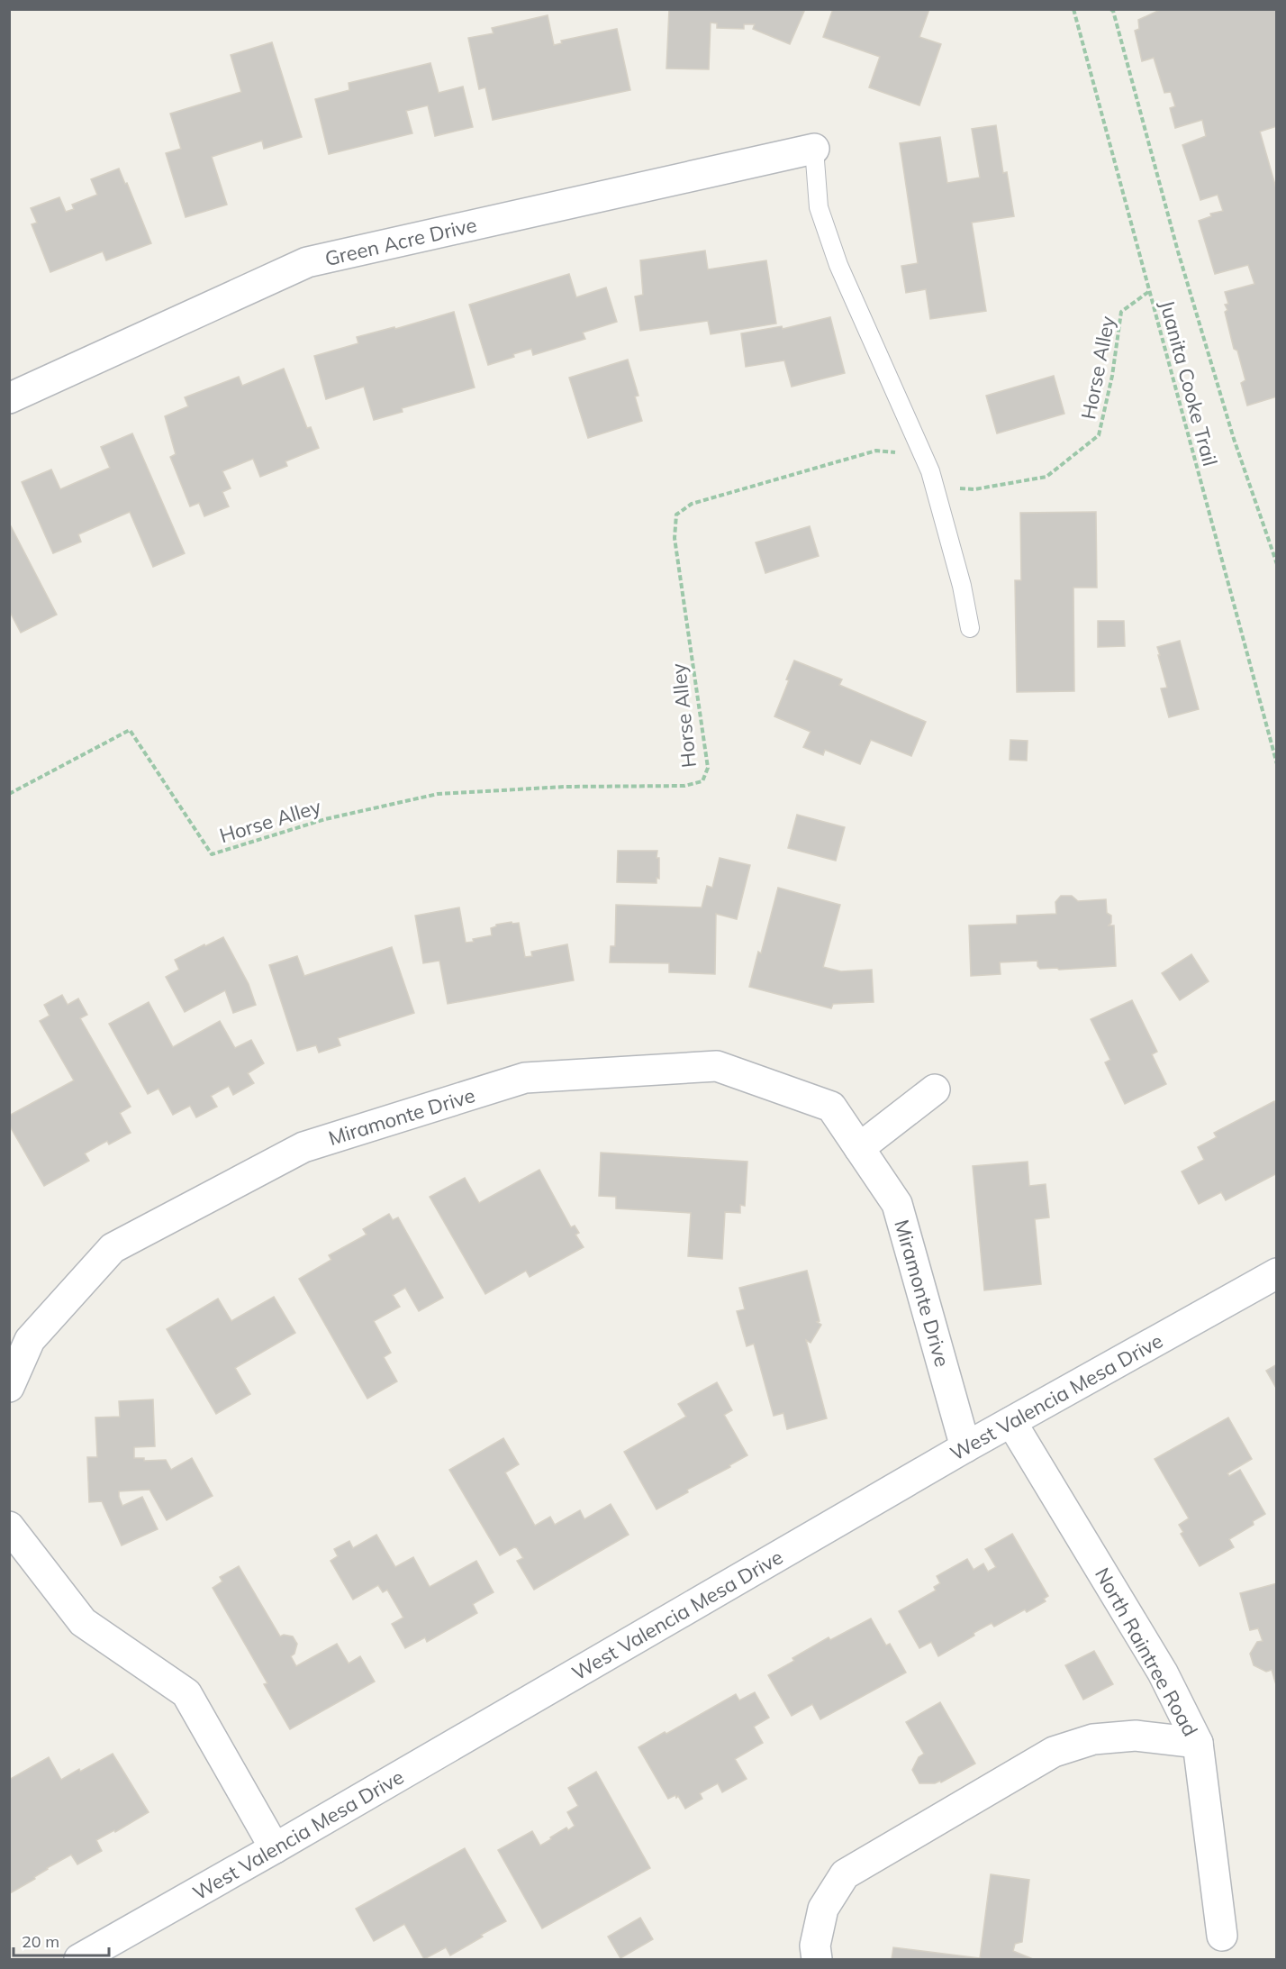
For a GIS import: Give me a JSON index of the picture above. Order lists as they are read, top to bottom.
{
  "streets": {
    "street": [
      "Green Acre Drive",
      "Miramonte Drive",
      "West Valencia Mesa Drive",
      "North Raintree Road"
    ],
    "path": ["Horse Alley", "Juanita Cooke Trail"]
  },
  "crossings": [
    ["Horse Alley", "Juanita Cooke Trail"],
    ["Miramonte Drive", "West Valencia Mesa Drive"],
    ["West Valencia Mesa Drive", "North Raintree Road"]
  ],
  "scale_bar": "20 m"
}
